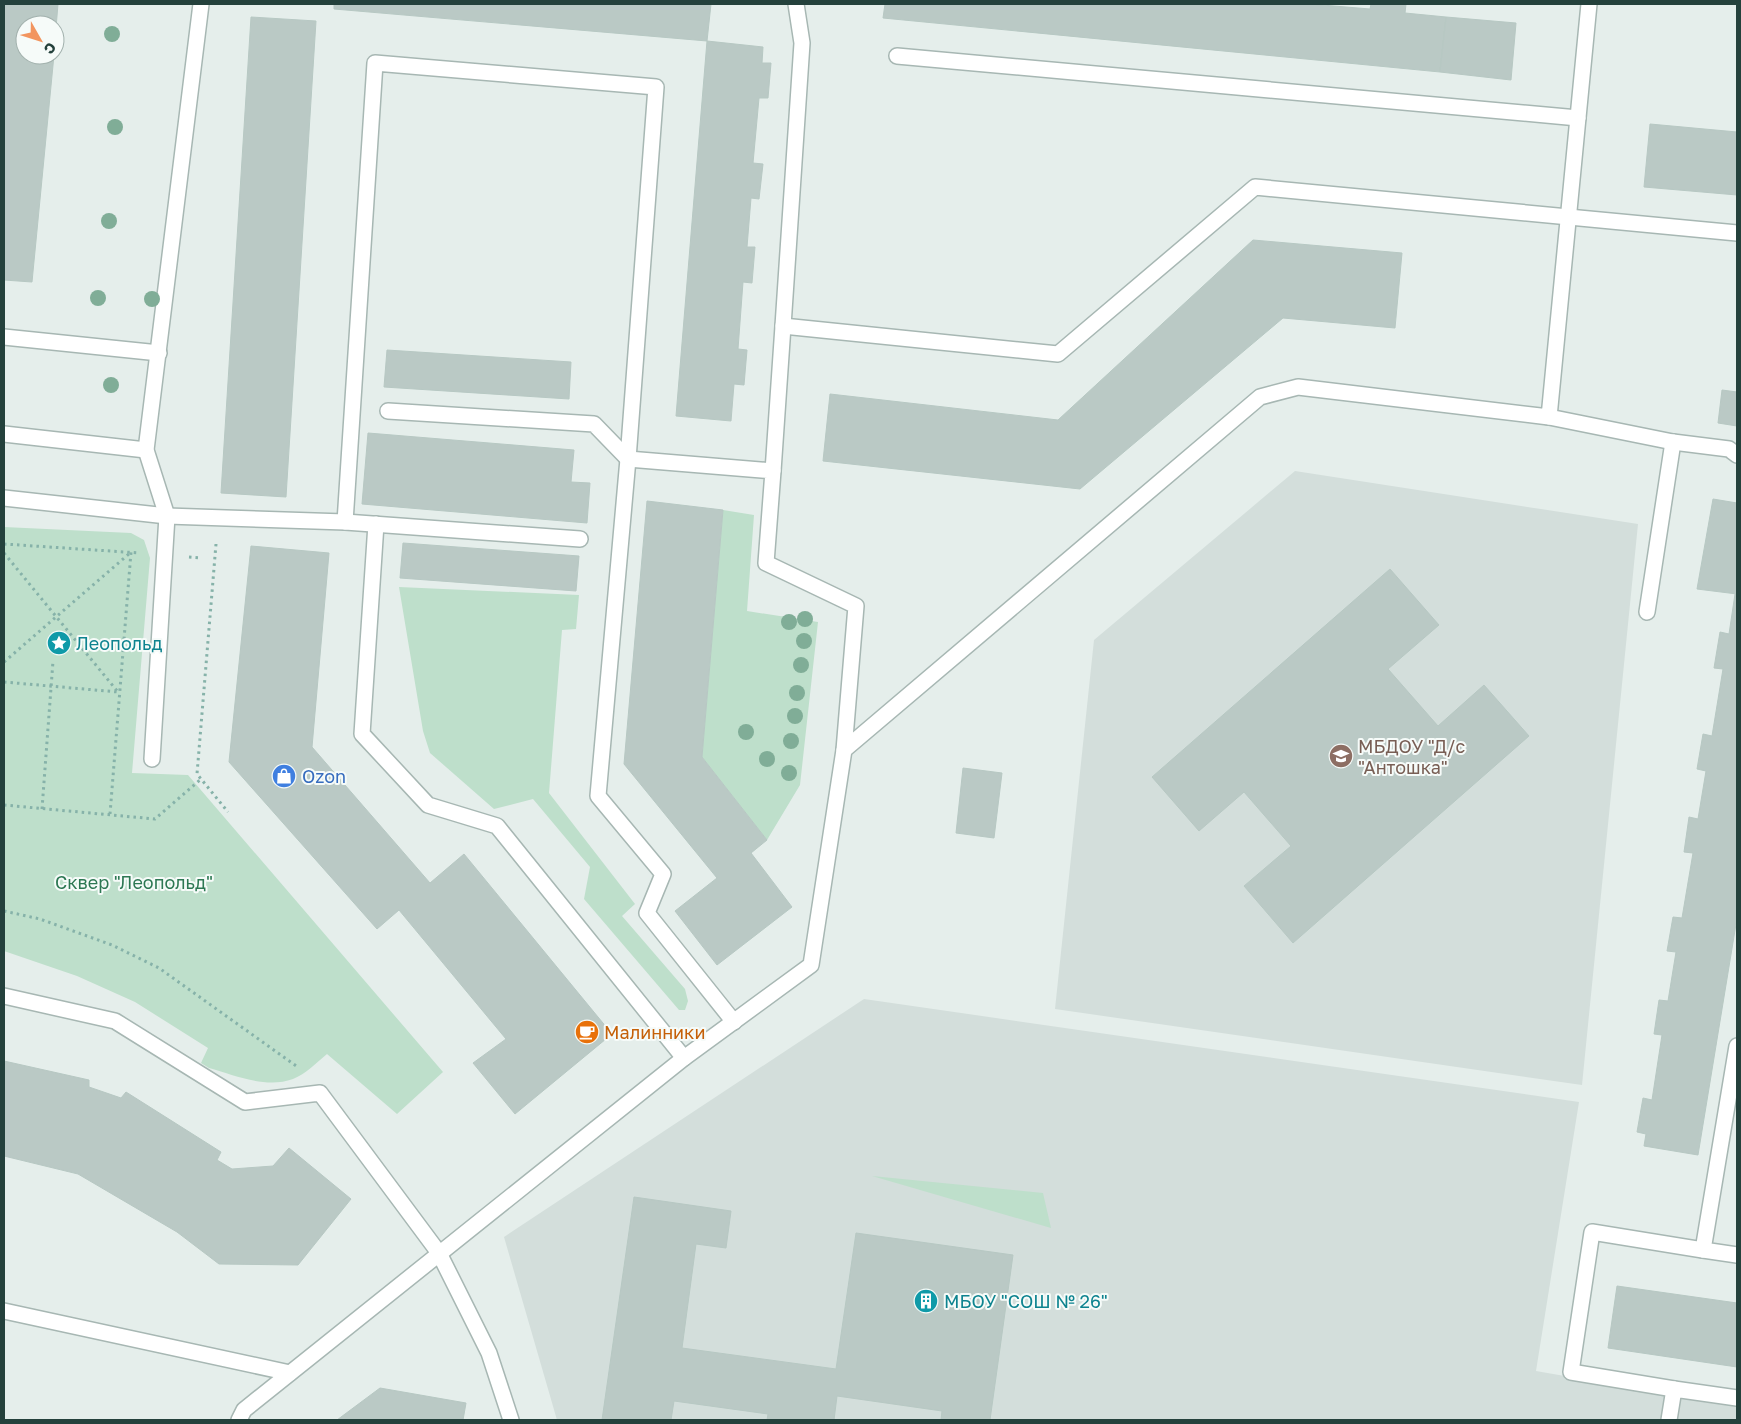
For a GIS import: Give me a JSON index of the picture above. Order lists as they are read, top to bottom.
{
  "parks": ["Сквер \"Леопольд\""],
  "places": {
    "place": ["Леопольд"],
    "school or university": ["МБДОУ \"Д/с \"Антошка\""],
    "shop": ["Ozon"],
    "cafe": ["Малинники"],
    "building": ["МБОУ \"СОШ № 26\""]
  },
  "north": "bottom right"
}
